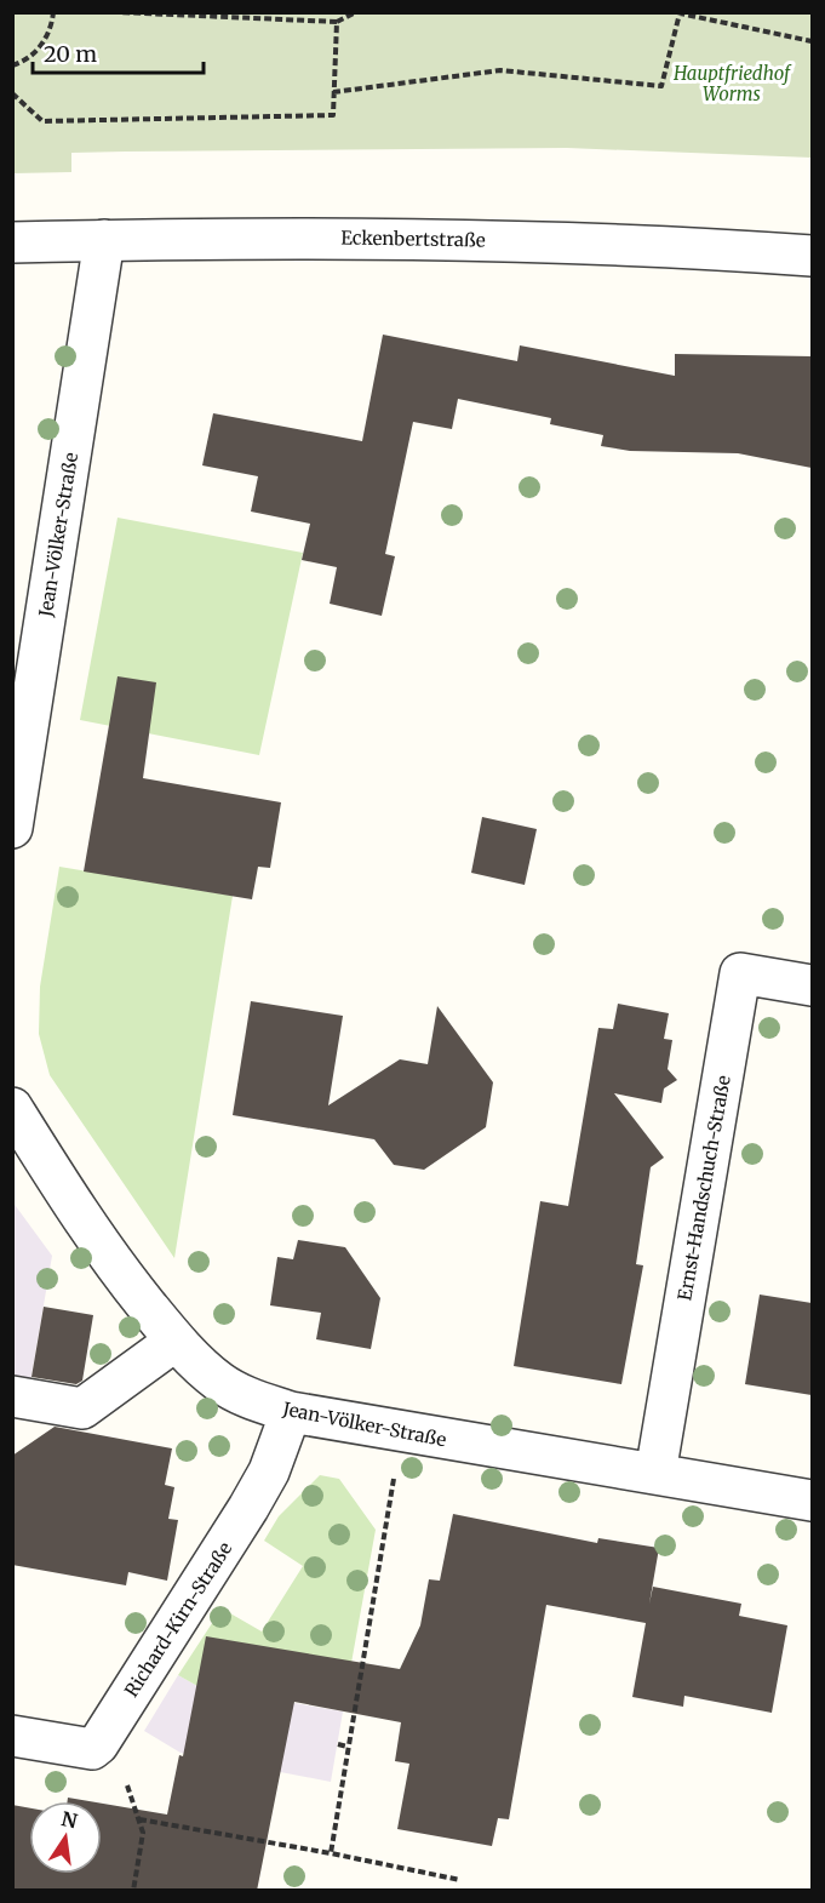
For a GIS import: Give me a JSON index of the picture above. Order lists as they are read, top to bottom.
{
  "streets": {
    "street": [
      "Eckenbertstraße",
      "Jean-Völker-Straße",
      "Ernst-Handschuch-Straße",
      "Richard-Kirn-Straße"
    ]
  },
  "crossings": [
    ["Eckenbertstraße", "Jean-Völker-Straße"],
    ["Jean-Völker-Straße", "Ernst-Handschuch-Straße"],
    ["Jean-Völker-Straße", "Richard-Kirn-Straße"]
  ],
  "parks": ["Hauptfriedhof Worms"],
  "scale_bar": "20 m",
  "north": "top"
}
